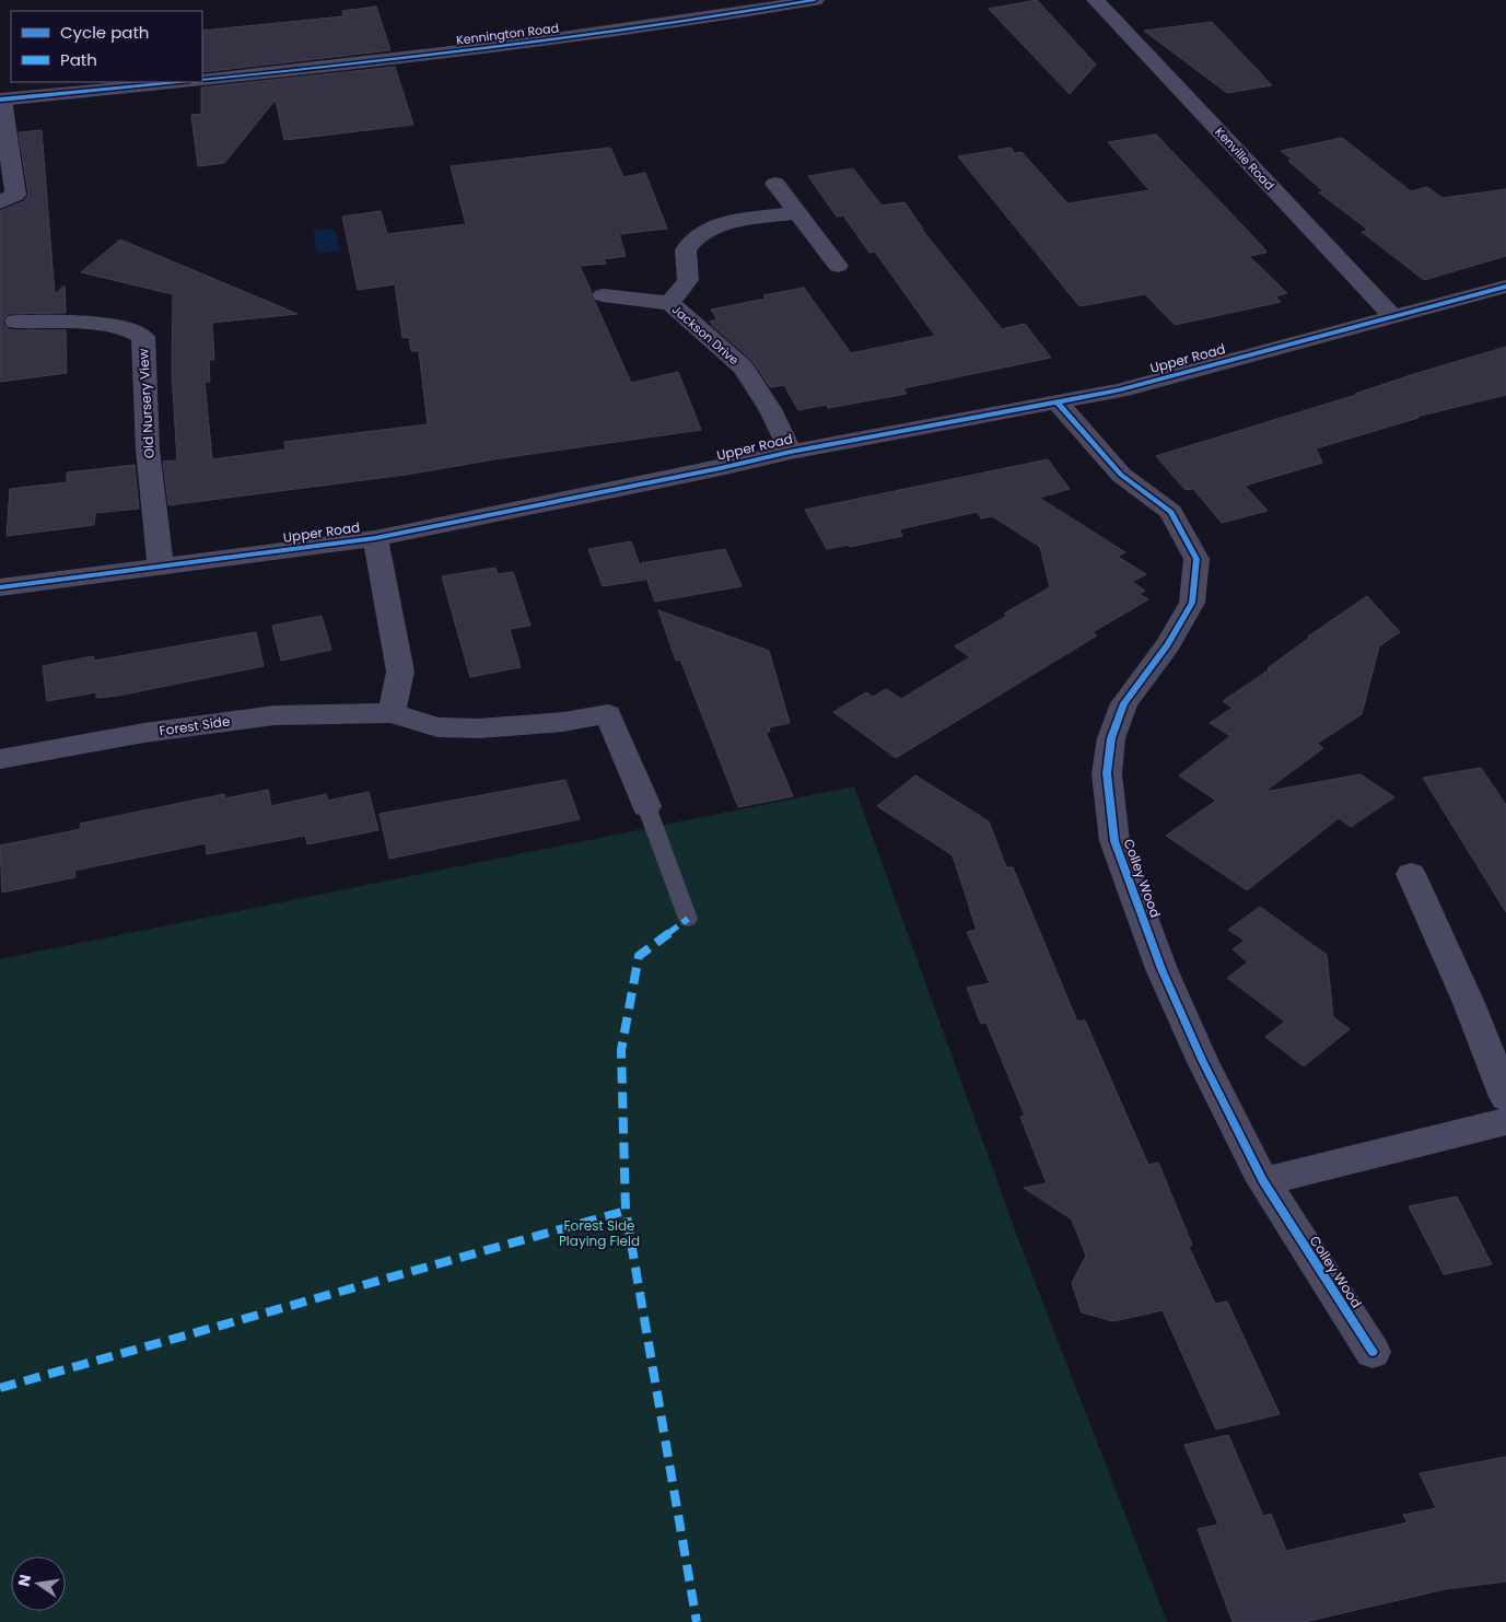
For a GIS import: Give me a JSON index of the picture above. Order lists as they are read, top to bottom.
{
  "streets": {
    "street": [
      "Kennington Road",
      "Kenville Road",
      "Jackson Drive",
      "Upper Road",
      "Old Nursery View",
      "Forest Side",
      "Colley Wood"
    ]
  },
  "crossings": [
    ["Kenville Road", "Upper Road"],
    ["Jackson Drive", "Upper Road"],
    ["Upper Road", "Old Nursery View"],
    ["Upper Road", "Colley Wood"]
  ],
  "parks": ["Forest Side Playing Field"],
  "legend": ["Cycle path", "Path"],
  "north": "left"
}
